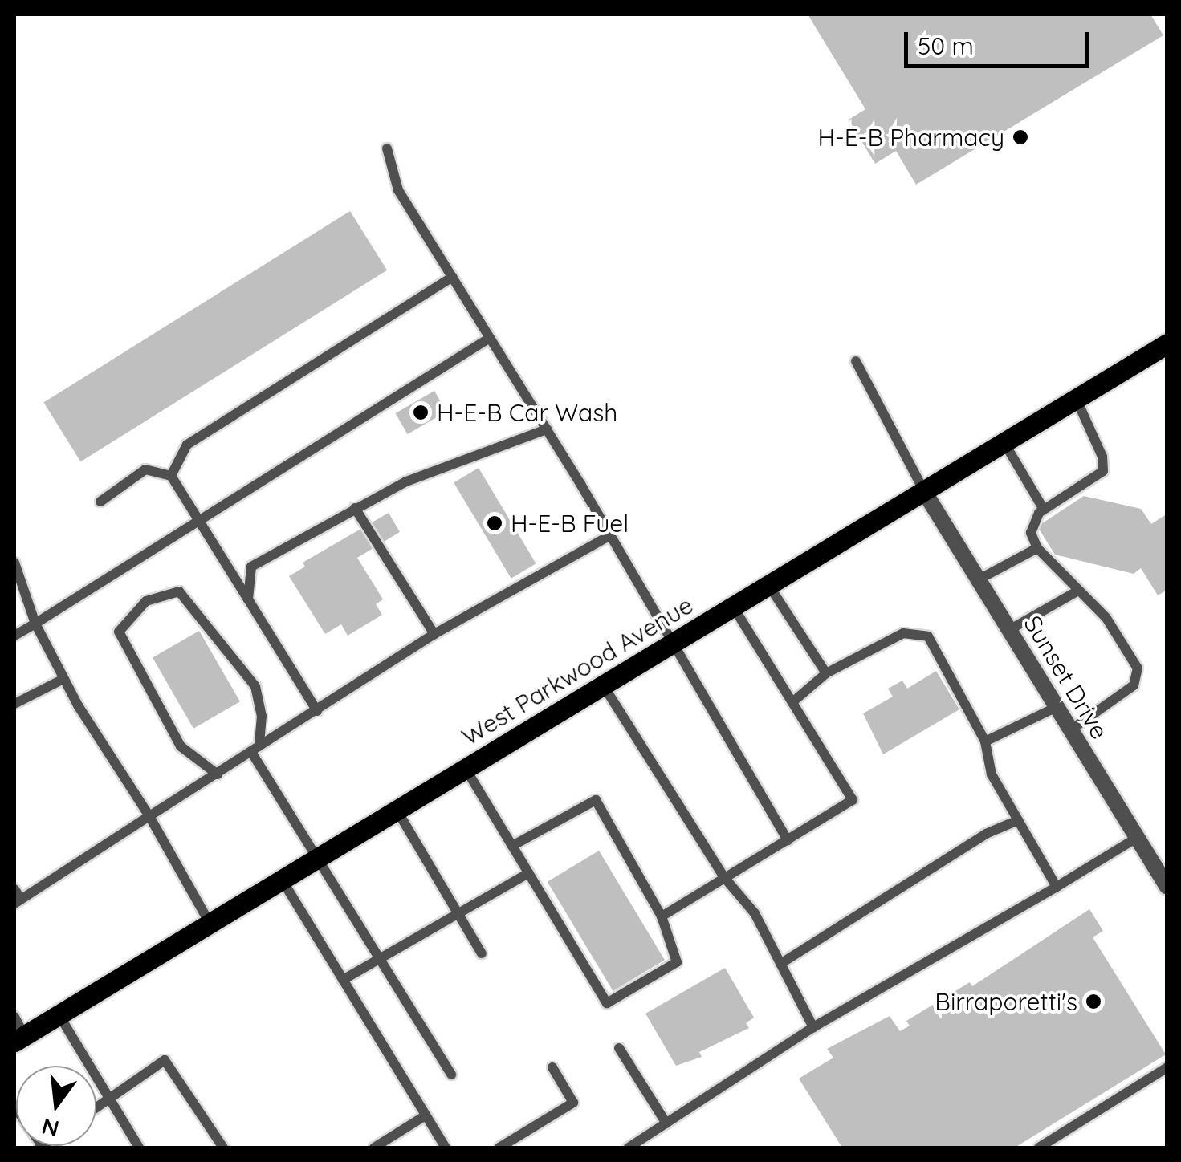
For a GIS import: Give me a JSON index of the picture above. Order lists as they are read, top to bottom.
{
  "streets": {
    "main road": ["West Parkwood Avenue"],
    "street": ["Sunset Drive"]
  },
  "crossings": [
    ["West Parkwood Avenue", "Sunset Drive"]
  ],
  "places": [
    "H-E-B Pharmacy",
    "H-E-B Car Wash",
    "H-E-B Fuel",
    "Birraporetti's"
  ],
  "scale_bar": "50 m",
  "north": "bottom"
}
